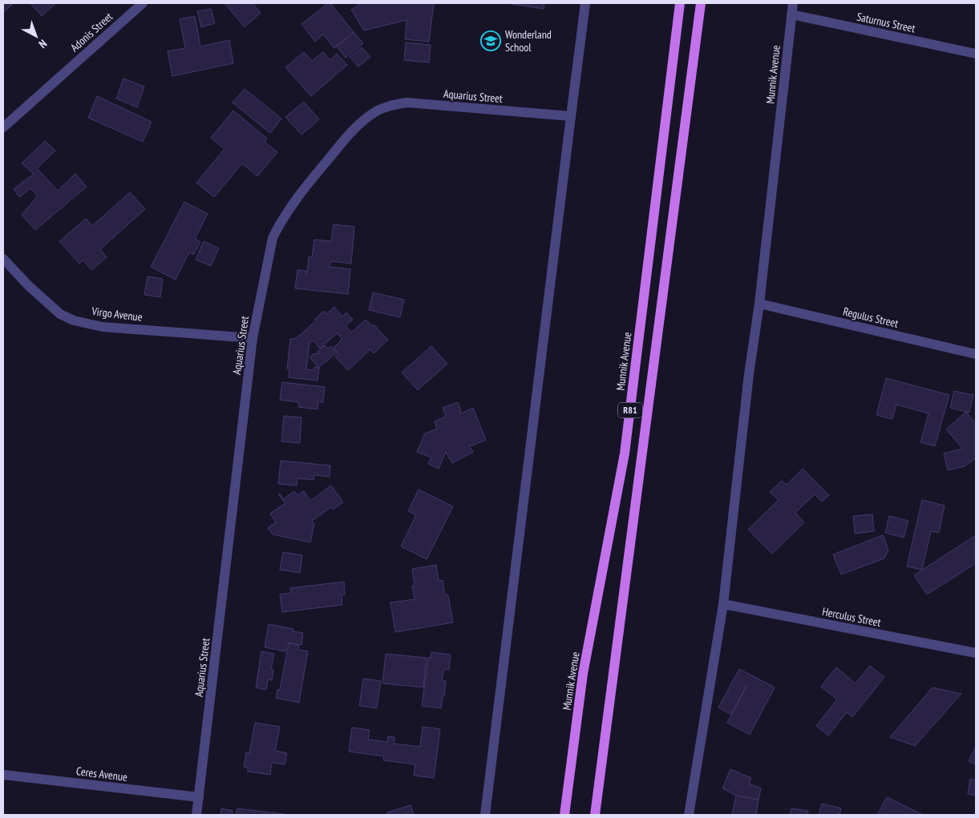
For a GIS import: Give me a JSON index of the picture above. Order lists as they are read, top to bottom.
{
  "streets": {
    "main road": ["Munnik Avenue", "R81"],
    "street": [
      "Saturnus Street",
      "Adonis Street",
      "Aquarius Street",
      "Virgo Avenue",
      "Regulus Street",
      "Herculus Street",
      "Ceres Avenue"
    ]
  },
  "crossings": [
    ["Saturnus Street", "Munnik Avenue"],
    ["Munnik Avenue", "Regulus Street"],
    ["Munnik Avenue", "Herculus Street"],
    ["Aquarius Street", "Virgo Avenue"],
    ["Aquarius Street", "Ceres Avenue"]
  ],
  "places": {
    "school or university": ["Wonderland School"]
  },
  "north": "bottom right"
}
